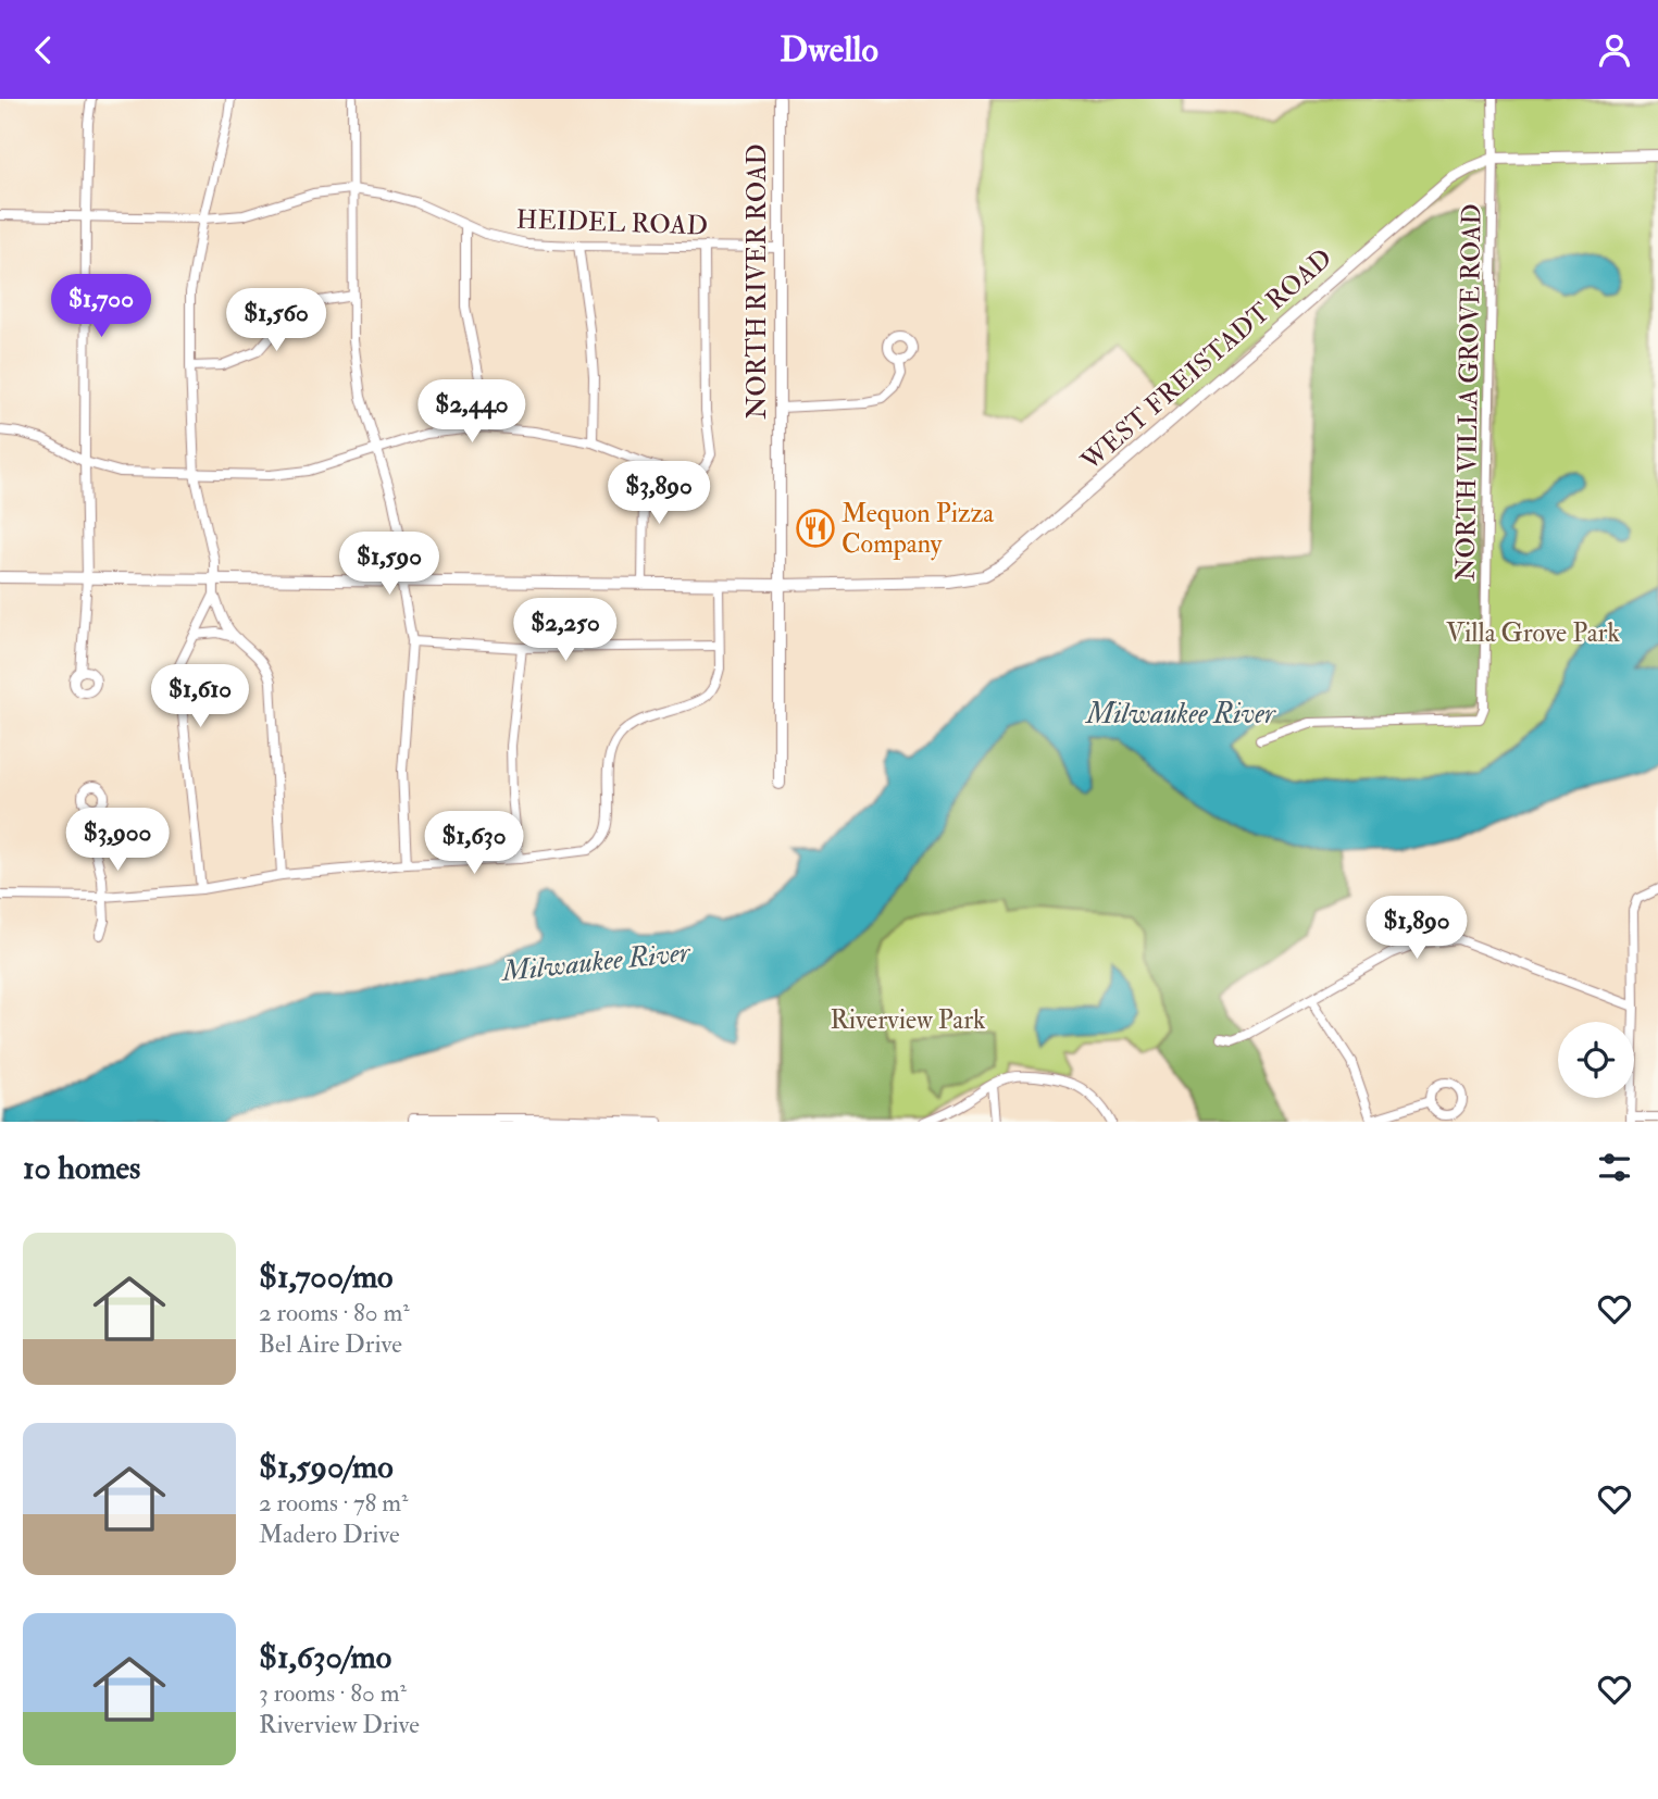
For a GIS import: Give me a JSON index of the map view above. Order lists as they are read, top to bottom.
{
  "streets": {
    "street": [
      "HEIDEL ROAD",
      "NORTH RIVER ROAD",
      "WEST FREISTADT ROAD",
      "NORTH VILLA GROVE ROAD"
    ]
  },
  "crossings": [
    ["HEIDEL ROAD", "NORTH RIVER ROAD"],
    ["NORTH RIVER ROAD", "WEST FREISTADT ROAD"],
    ["WEST FREISTADT ROAD", "NORTH VILLA GROVE ROAD"]
  ],
  "water": ["Milwaukee River"],
  "parks": ["Villa Grove Park", "Riverview Park"],
  "places": {
    "restaurant": ["Mequon Pizza Company"]
  },
  "page": {
    "header": "Dwello",
    "price": [
      "$1,700",
      "$1,560",
      "$2,440",
      "$3,890",
      "$1,590",
      "$2,250",
      "$1,610",
      "$3,900",
      "$1,630",
      "$1,890"
    ],
    "heading": "10 homes",
    "list": [
      {
        "name": "$1,700/mo",
        "note": "2 rooms · 80 m² · Bel Aire Drive"
      },
      {
        "name": "$1,590/mo",
        "note": "2 rooms · 78 m² · Madero Drive"
      },
      {
        "name": "$1,630/mo",
        "note": "3 rooms · 80 m² · Riverview Drive"
      }
    ]
  }
}
